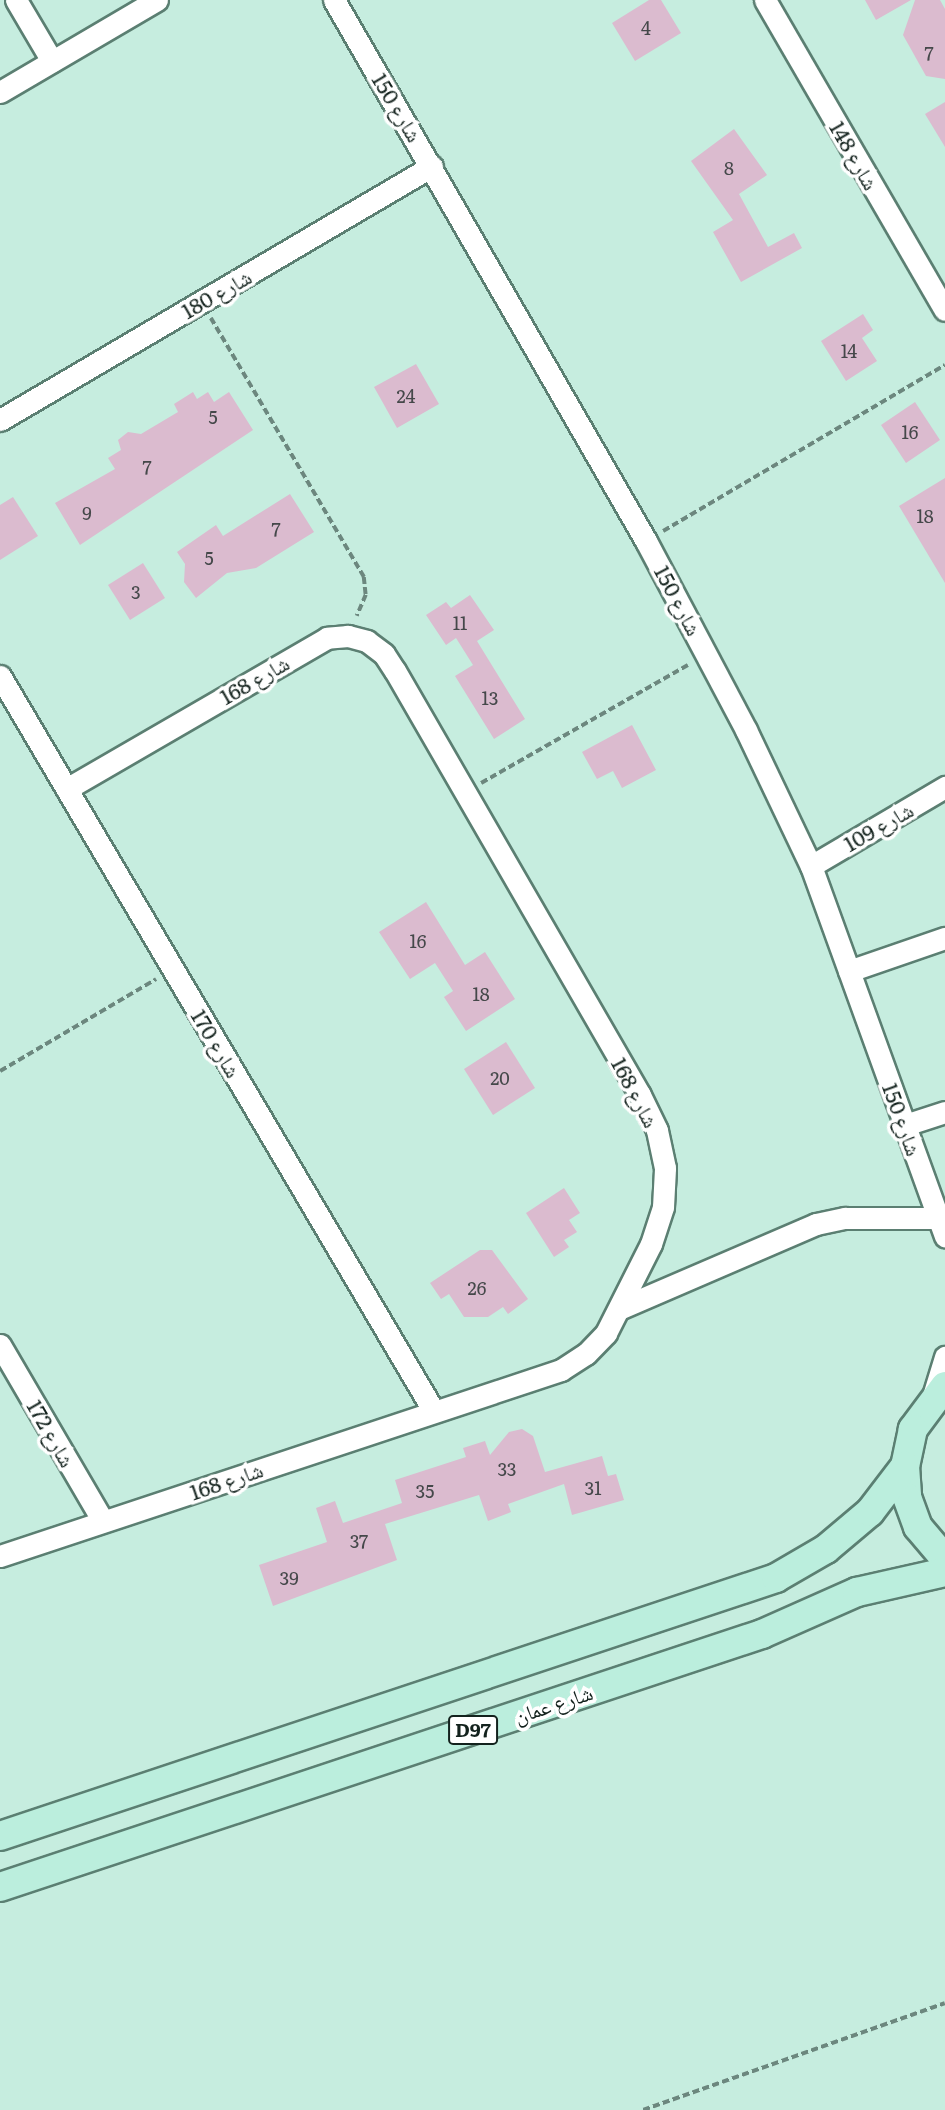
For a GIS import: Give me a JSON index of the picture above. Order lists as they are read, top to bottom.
{
  "streets": {
    "main road": ["شارع عمان", "D97"],
    "street": [
      "شارع 150",
      "شارع 148",
      "شارع 180",
      "شارع 168",
      "شارع 109",
      "شارع 170",
      "شارع 172"
    ]
  },
  "crossings": [
    ["شارع 150", "شارع 180"],
    ["شارع 150", "شارع 109"],
    ["شارع 168", "شارع 170"],
    ["شارع 168", "شارع 172"]
  ],
  "house_numbers": [
    "4",
    "7",
    "8",
    "14",
    "24",
    "5",
    "16",
    "7",
    "9",
    "18",
    "7",
    "5",
    "3",
    "11",
    "13",
    "16",
    "18",
    "20",
    "26",
    "33",
    "31",
    "35",
    "37",
    "39"
  ]
}
